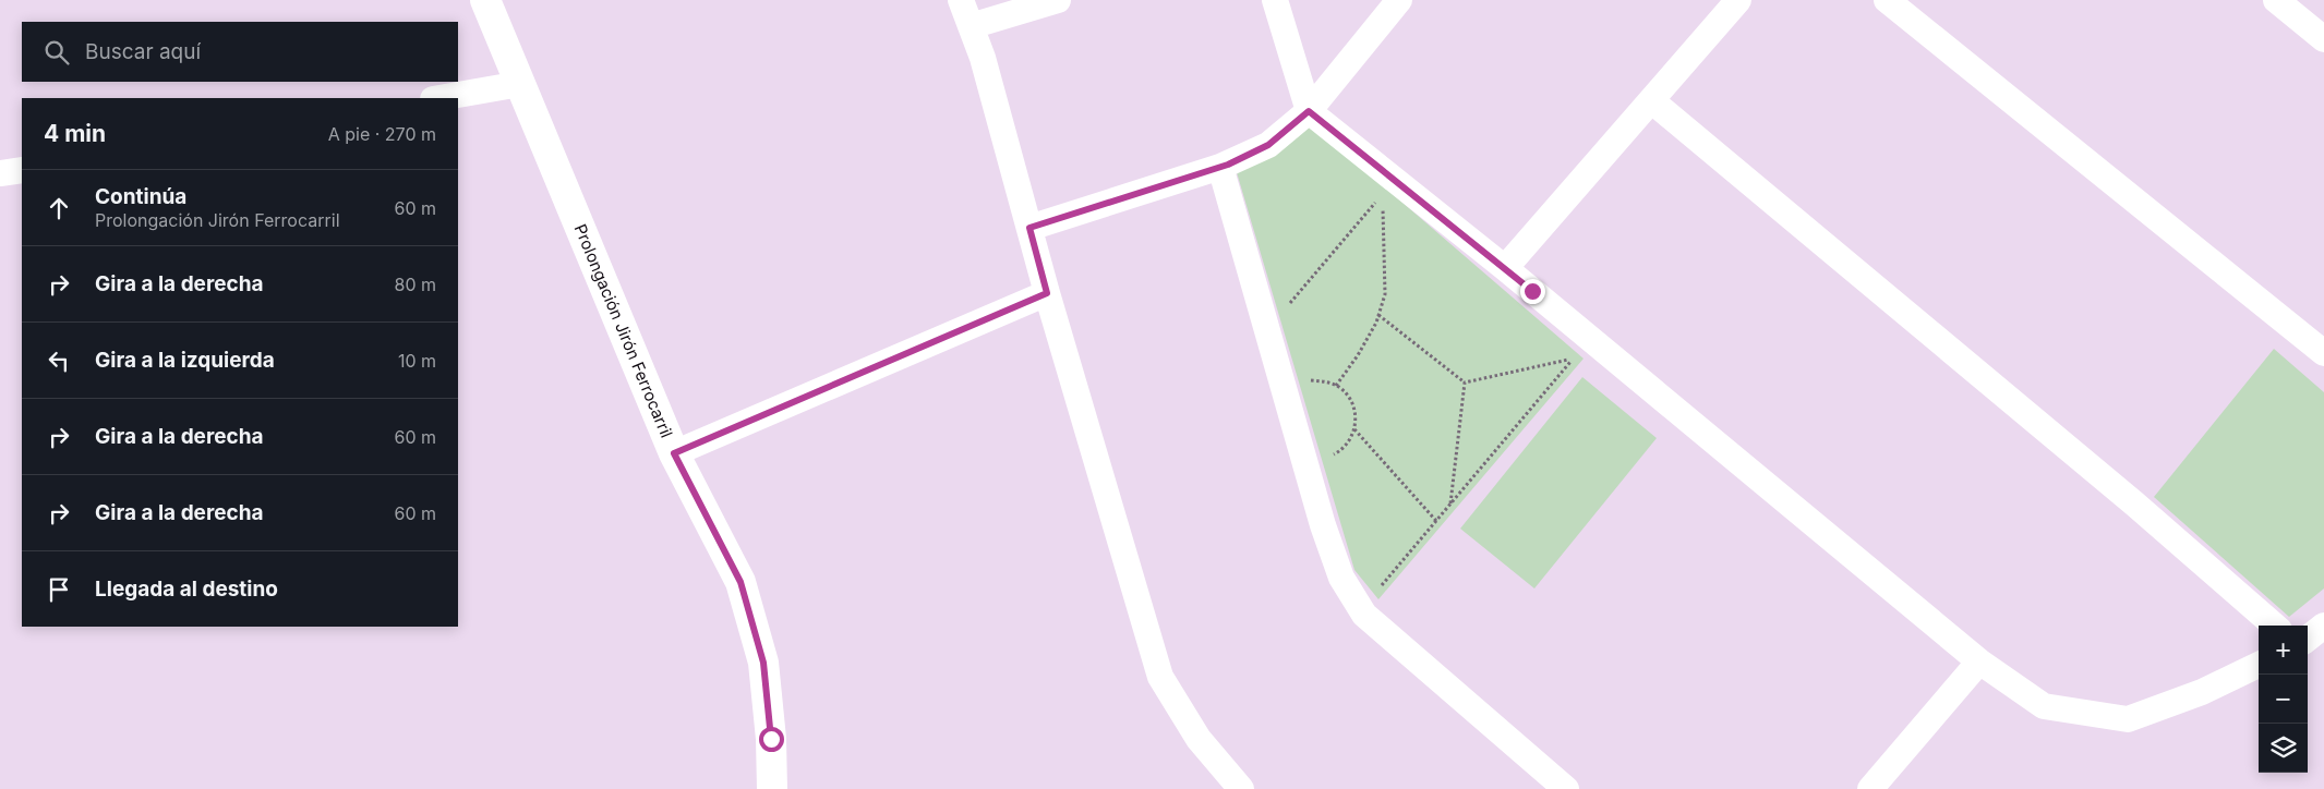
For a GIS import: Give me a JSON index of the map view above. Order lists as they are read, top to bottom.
{
  "streets": {
    "street": ["Prolongación Jirón Ferrocarril"]
  },
  "page": {
    "search": "Buscar aquí",
    "heading": ["4 min", "A pie · 270 m"],
    "list": [
      ["Continúa", "Prolongación Jirón Ferrocarril", "60 m"],
      ["Gira a la derecha", "80 m"],
      ["Gira a la izquierda", "10 m"],
      ["Gira a la derecha", "60 m"],
      ["Gira a la derecha", "60 m"],
      "Llegada al destino"
    ],
    "map_buttons": ["+", "−"]
  }
}
